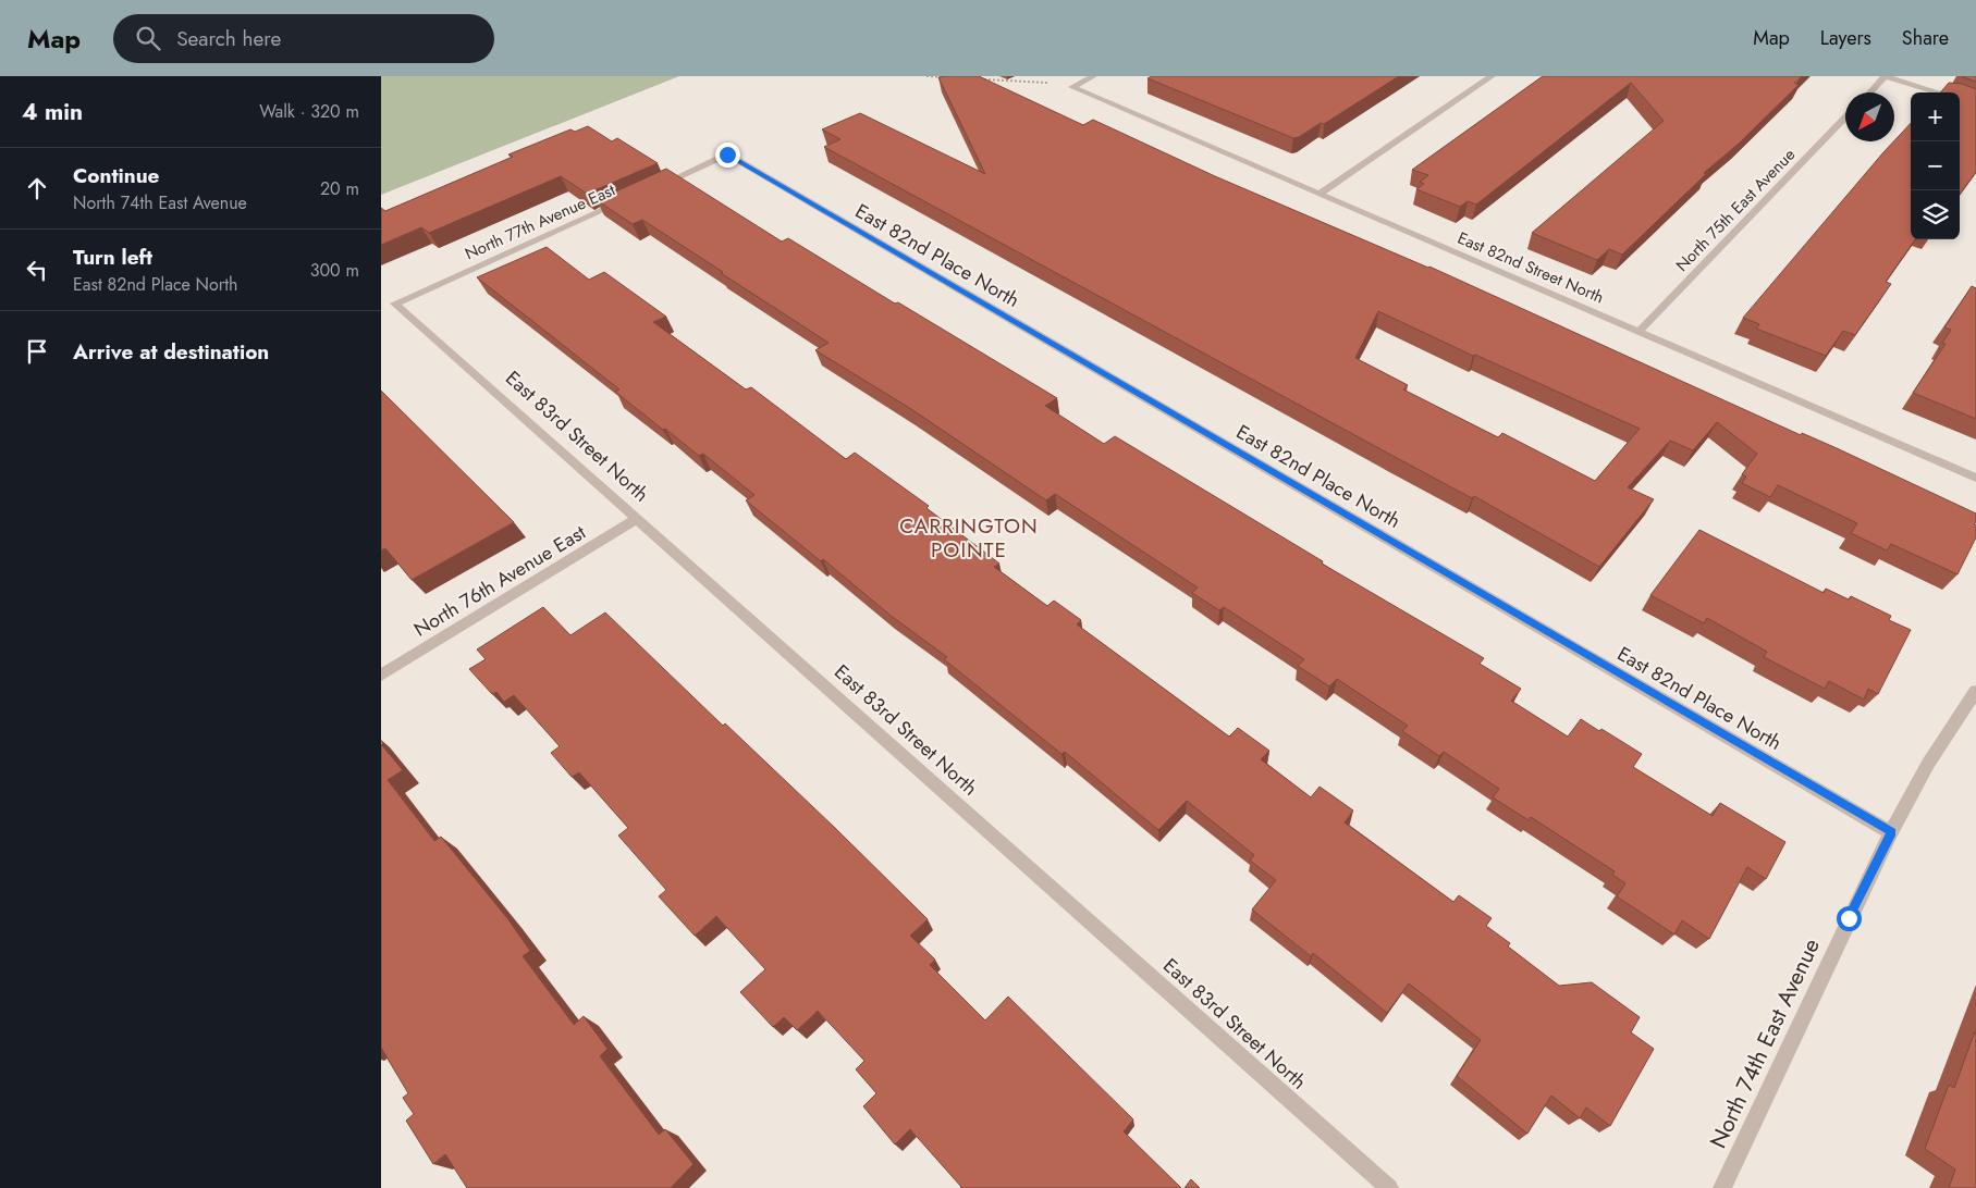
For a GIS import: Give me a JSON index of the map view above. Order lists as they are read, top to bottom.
{
  "streets": {
    "street": [
      "North 75th East Avenue",
      "North 77th Avenue East",
      "East 82nd Place North",
      "East 82nd Street North",
      "East 83rd Street North",
      "North 76th Avenue East",
      "North 74th East Avenue"
    ]
  },
  "crossings": [
    ["North 75th East Avenue", "East 82nd Street North"],
    ["North 77th Avenue East", "East 83rd Street North"],
    ["East 82nd Place North", "North 74th East Avenue"],
    ["East 83rd Street North", "North 76th Avenue East"]
  ],
  "districts": ["CARRINGTON POINTE"],
  "north": "bottom left",
  "page": {
    "header": "Map",
    "search": "Search here",
    "nav": ["Map", "Layers", "Share"],
    "heading": ["4 min", "Walk · 320 m"],
    "map_buttons": ["+", "−"],
    "list": [
      ["Continue", "North 74th East Avenue", "20 m"],
      ["Turn left", "East 82nd Place North", "300 m"],
      "Arrive at destination"
    ]
  }
}
